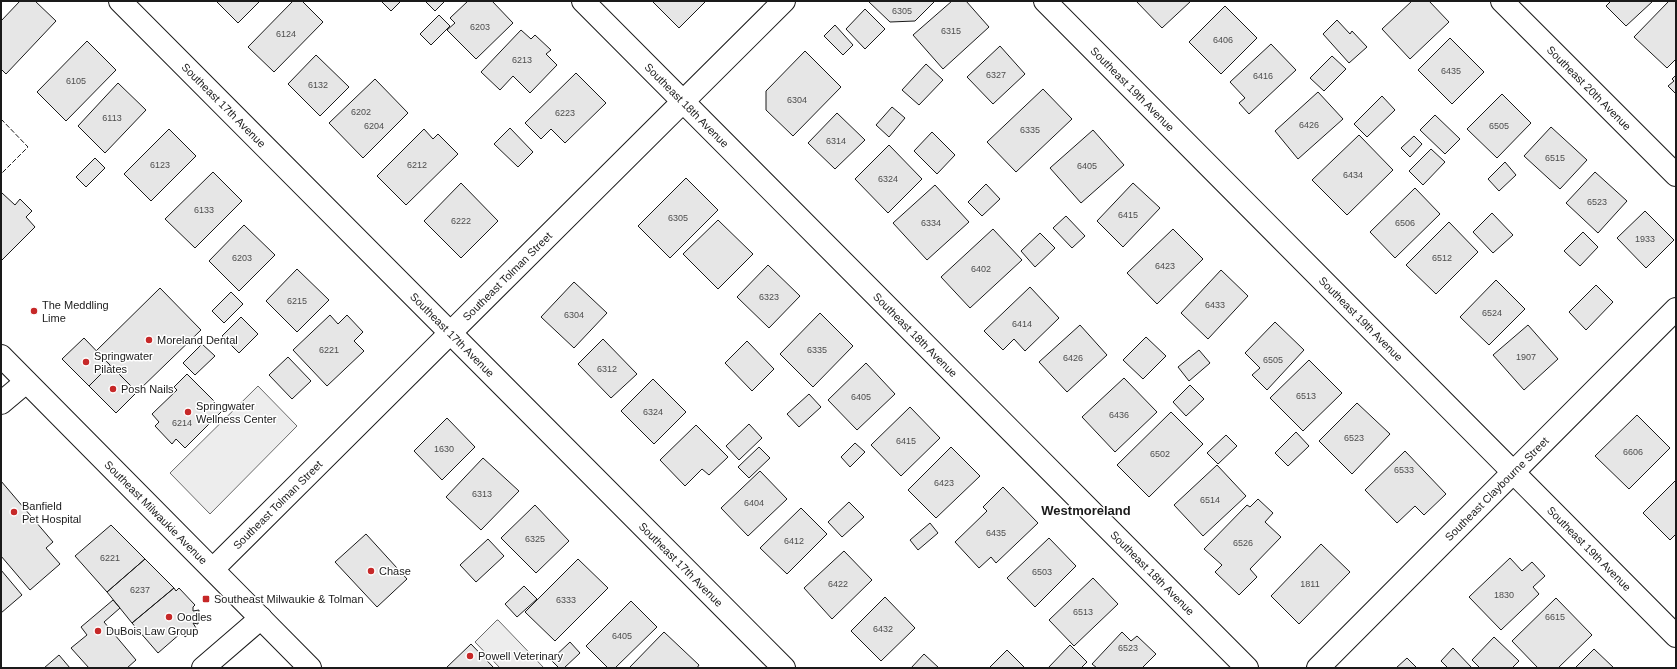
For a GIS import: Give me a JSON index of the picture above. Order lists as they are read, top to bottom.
{
  "streets": {
    "street": [
      "Southeast 20th Avenue",
      "Southeast 19th Avenue",
      "Southeast 17th Avenue",
      "Southeast 18th Avenue",
      "Southeast Tolman Street",
      "Southeast Claybourne Street",
      "Southeast Milwaukie Avenue"
    ]
  },
  "crossings": [
    ["Southeast 19th Avenue", "Southeast Claybourne Street"],
    ["Southeast 17th Avenue", "Southeast Tolman Street"],
    ["Southeast 18th Avenue", "Southeast Tolman Street"],
    ["Southeast Tolman Street", "Southeast Milwaukie Avenue"]
  ],
  "districts": ["Westmoreland"],
  "places": {
    "other": [
      "The Meddling Lime",
      "Moreland Dental",
      "Springwater Pilates",
      "Posh Nails",
      "Springwater Wellness Center",
      "Banfield Pet Hospital",
      "Chase",
      "Oodles",
      "DuBois Law Group",
      "Powell Veterinary"
    ],
    "transit": ["Southeast Milwaukie & Tolman"]
  },
  "house_numbers": [
    "6305",
    "6203",
    "6315",
    "6124",
    "6406",
    "6213",
    "6435",
    "6327",
    "6416",
    "6105",
    "6132",
    "6304",
    "6202",
    "6223",
    "6113",
    "6426",
    "6204",
    "6505",
    "6335",
    "6314",
    "6515",
    "6123",
    "6212",
    "6405",
    "6434",
    "6324",
    "6523",
    "6133",
    "6415",
    "6305",
    "6222",
    "6334",
    "6506",
    "1933",
    "6203",
    "6512",
    "6423",
    "6402",
    "6323",
    "6215",
    "6433",
    "6524",
    "6304",
    "6414",
    "6221",
    "6335",
    "1907",
    "6426",
    "6505",
    "6312",
    "6513",
    "6405",
    "6324",
    "6436",
    "6214",
    "6523",
    "6415",
    "1630",
    "6606",
    "6502",
    "6533",
    "6423",
    "6313",
    "6514",
    "6404",
    "6435",
    "6325",
    "6412",
    "6526",
    "6221",
    "6503",
    "6422",
    "1811",
    "6237",
    "1830",
    "6333",
    "6513",
    "6615",
    "6432",
    "6405",
    "6523"
  ]
}
